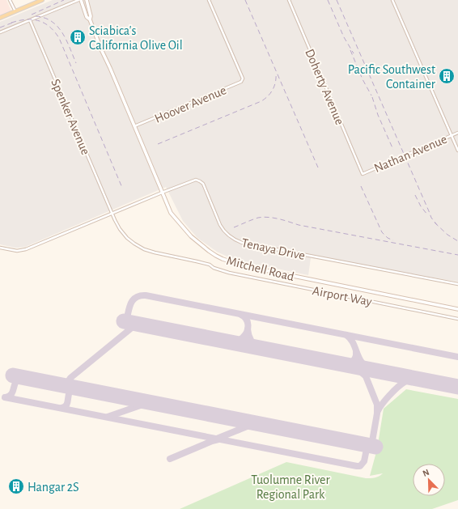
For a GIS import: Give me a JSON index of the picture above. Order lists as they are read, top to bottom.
{
  "streets": {
    "main road": ["Mitchell Road"],
    "street": [
      "Doherty Avenue",
      "Hoover Avenue",
      "Spenker Avenue",
      "Nathan Avenue",
      "Tenaya Drive",
      "Airport Way"
    ]
  },
  "crossings": [
    ["Doherty Avenue", "Nathan Avenue"],
    ["Hoover Avenue", "Mitchell Road"],
    ["Spenker Avenue", "Tenaya Drive"],
    ["Spenker Avenue", "Airport Way"],
    ["Tenaya Drive", "Mitchell Road"],
    ["Tenaya Drive", "Airport Way"]
  ],
  "parks": ["Tuolumne River Regional Park"],
  "places": {
    "building": ["Sciabica's California Olive Oil", "Pacific Southwest Container", "Hangar 2S"]
  },
  "north": "top left"
}
